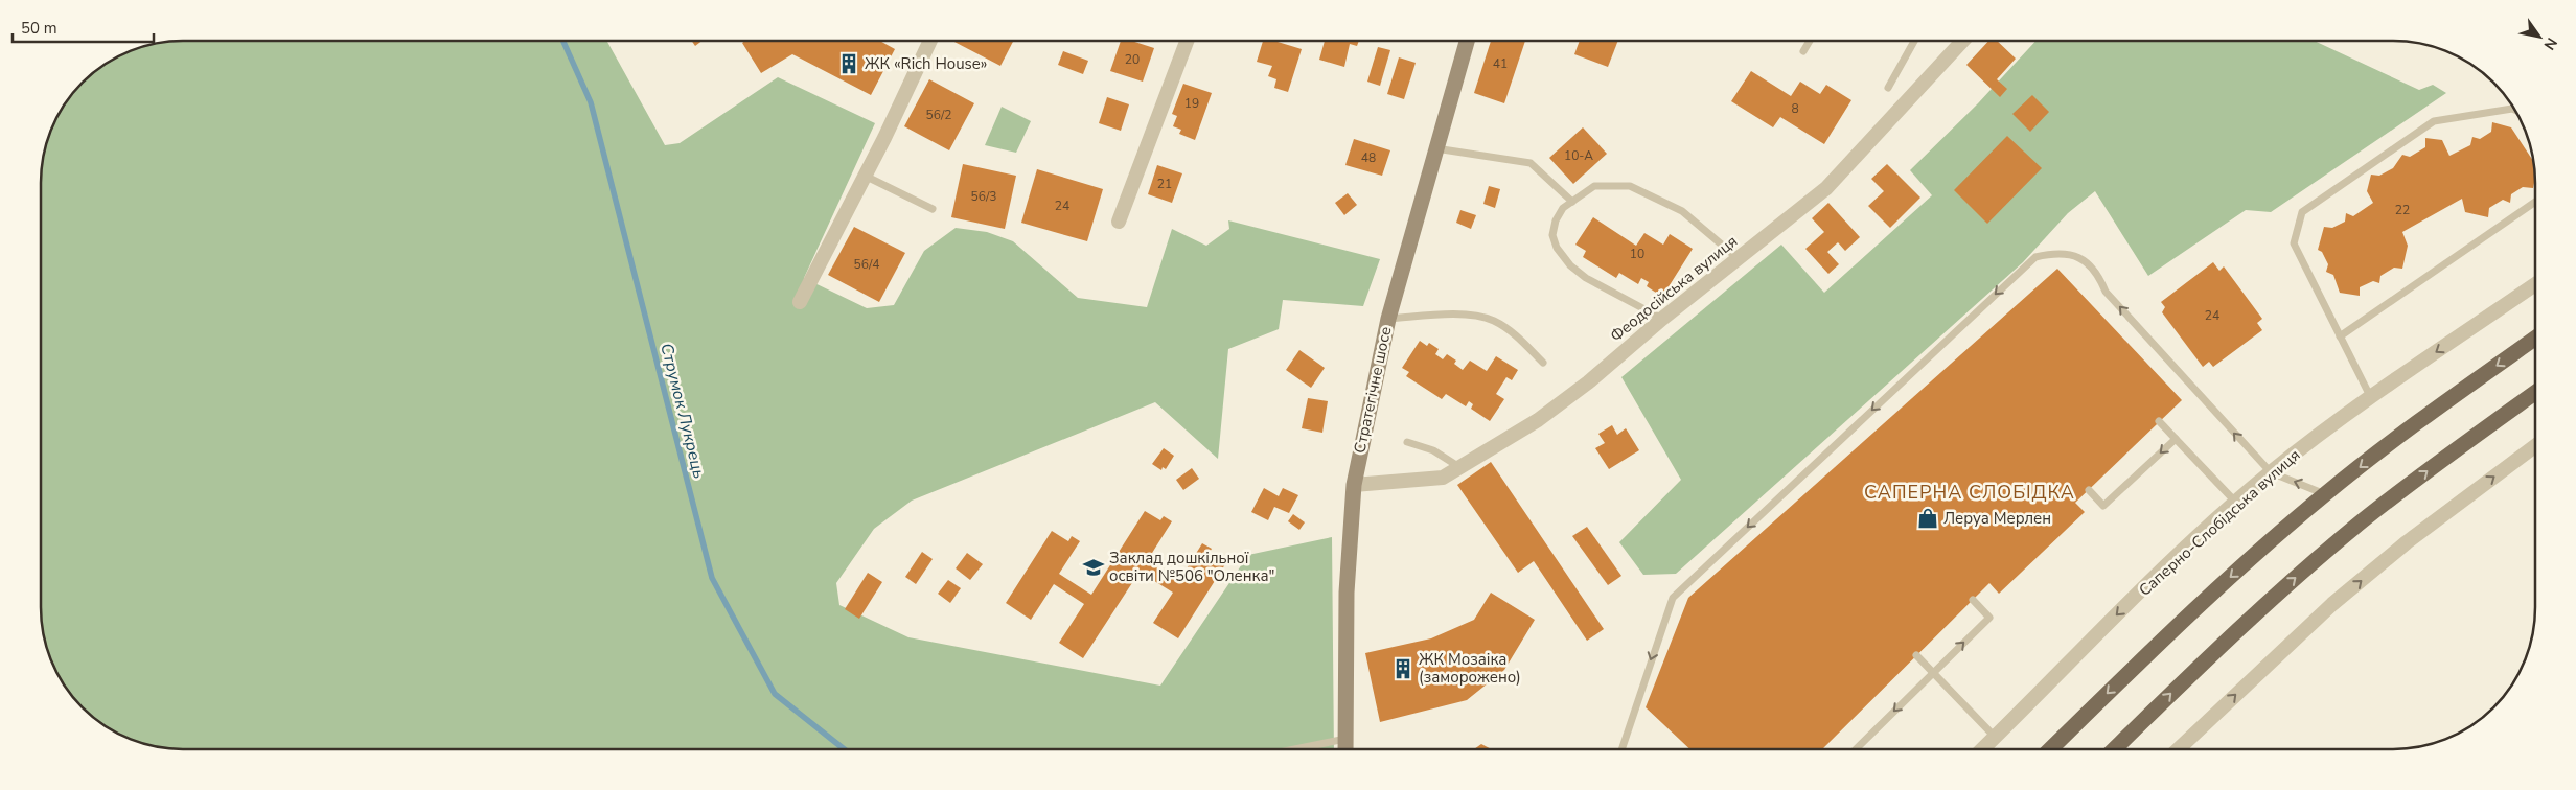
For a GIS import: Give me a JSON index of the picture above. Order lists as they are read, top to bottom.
{
  "streets": {
    "street": ["Феодосійська вулиця", "Стратегічне шосе", "Саперно-Слобідська вулиця"]
  },
  "crossings": [
    ["Феодосійська вулиця", "Стратегічне шосе"]
  ],
  "one_way": ["Саперно-Слобідська вулиця"],
  "districts": ["САПЕРНА СЛОБІДКА"],
  "water": ["Струмок Лукрець"],
  "places": {
    "building": ["ЖК «Rich House»", "ЖК Мозаіка (заморожено)"],
    "shop": ["Леруа Мерлен"],
    "school or university": ["Заклад дошкільної освіти №506 \"Оленка\""]
  },
  "house_numbers": [
    "20",
    "41",
    "19",
    "8",
    "56/2",
    "10-А",
    "48",
    "21",
    "56/3",
    "24",
    "22",
    "10",
    "56/4",
    "24"
  ],
  "scale_bar": "50 m",
  "north": "bottom right"
}
